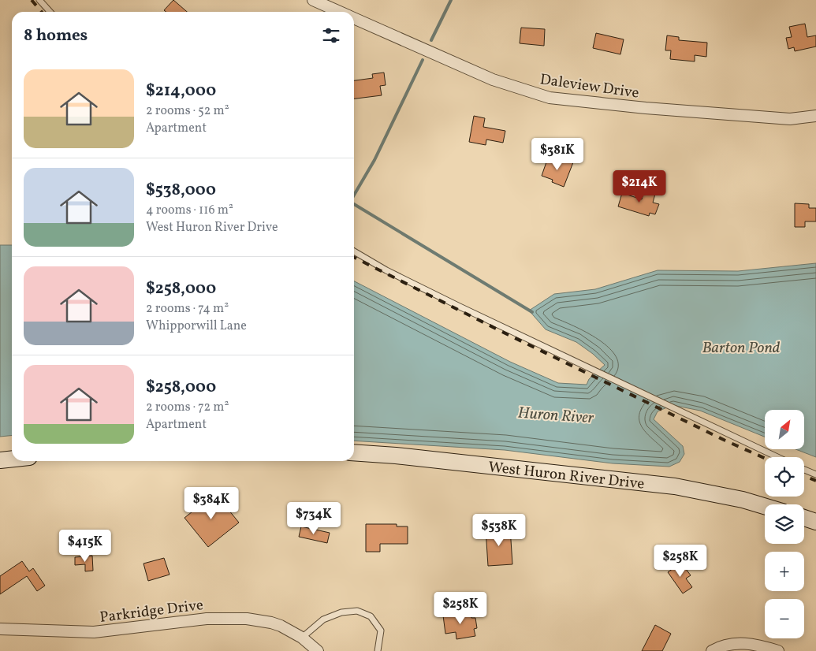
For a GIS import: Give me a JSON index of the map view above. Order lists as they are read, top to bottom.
{
  "streets": {
    "street": ["Daleview Drive", "West Huron River Drive", "Parkridge Drive"]
  },
  "water": ["Barton Pond", "Huron River"],
  "north": "top right",
  "page": {
    "heading": "8 homes",
    "list": [
      {
        "name": "$214,000",
        "note": "2 rooms · 52 m² · Apartment"
      },
      {
        "name": "$538,000",
        "note": "4 rooms · 116 m² · West Huron River Drive"
      },
      {
        "name": "$258,000",
        "note": "2 rooms · 74 m² · Whipporwill Lane"
      },
      {
        "name": "$258,000",
        "note": "2 rooms · 72 m² · Apartment"
      }
    ],
    "price": [
      "$381K",
      "$214K",
      "$384K",
      "$734K",
      "$538K",
      "$415K",
      "$258K",
      "$258K"
    ],
    "map_buttons": ["+", "−"]
  }
}
